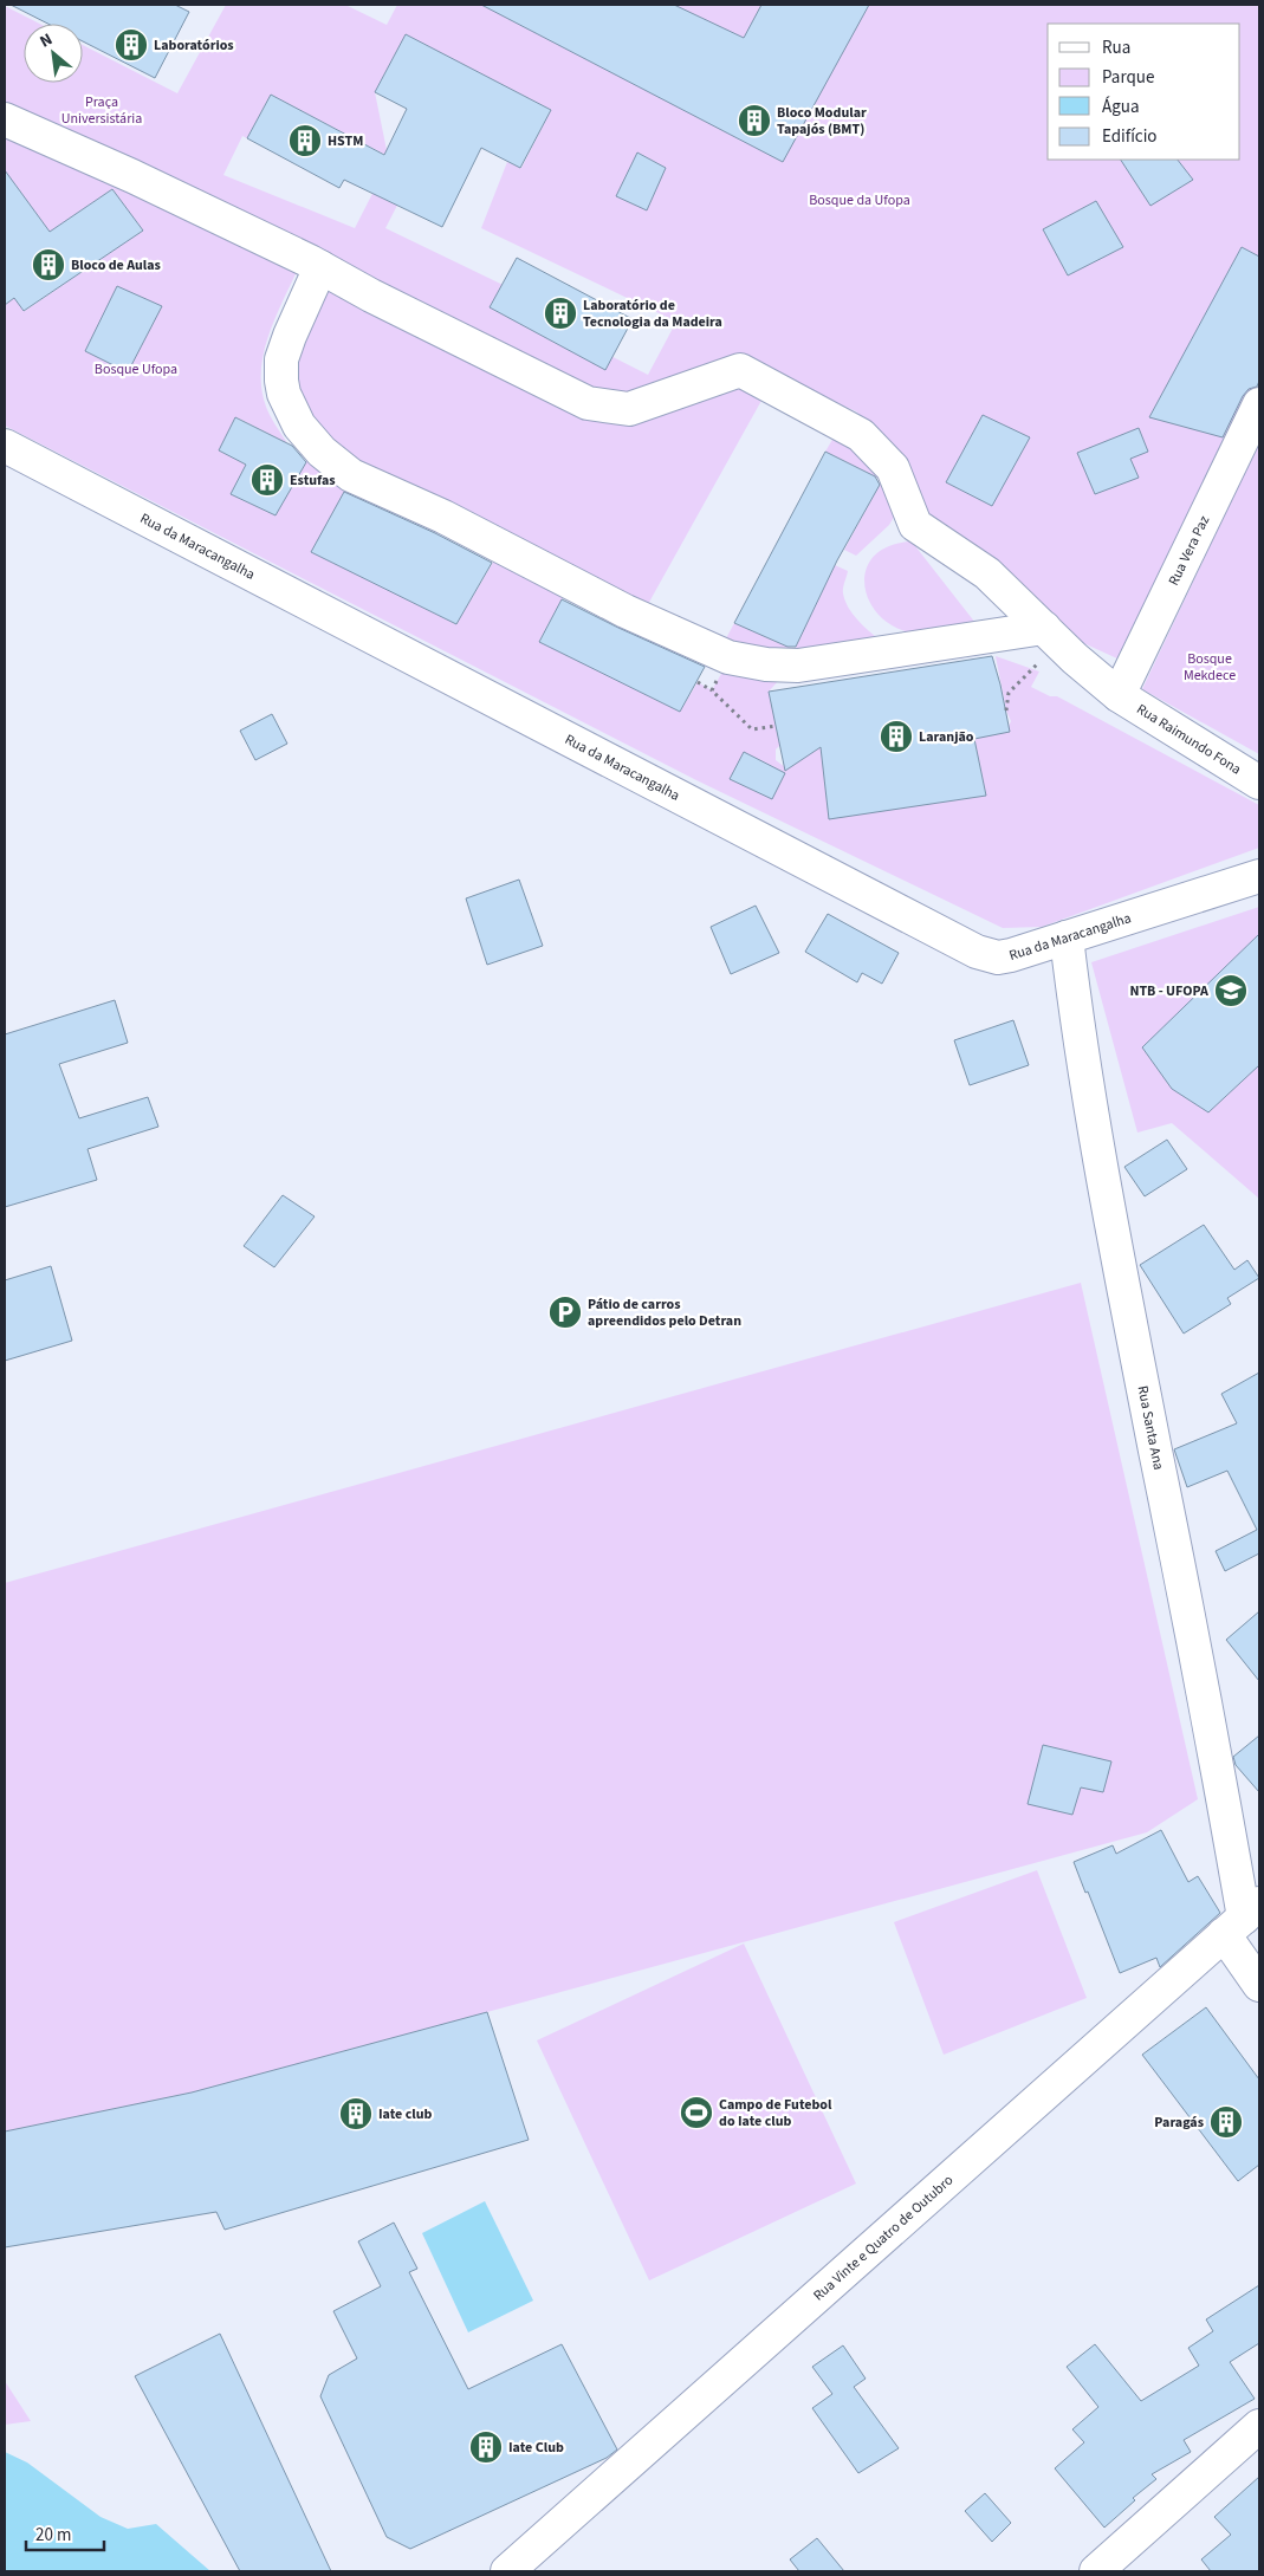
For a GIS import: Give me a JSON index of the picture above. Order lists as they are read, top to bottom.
{
  "streets": {
    "street": [
      "Rua da Maracangalha",
      "Rua Vera Paz",
      "Rua Raimundo Fona",
      "Rua Santa Ana",
      "Rua Vinte e Quatro de Outubro"
    ]
  },
  "crossings": [
    ["Rua da Maracangalha", "Rua Santa Ana"],
    ["Rua Vera Paz", "Rua Raimundo Fona"],
    ["Rua Santa Ana", "Rua Vinte e Quatro de Outubro"]
  ],
  "parks": [
    "Praça Universistária",
    "Bosque da Ufopa",
    "Bosque Ufopa",
    "Bosque Mekdece"
  ],
  "places": {
    "building": [
      "Laboratórios",
      "Bloco Modular Tapajós (BMT)",
      "HSTM",
      "Bloco de Aulas",
      "Laboratório de Tecnologia da Madeira",
      "Estufas",
      "Laranjão",
      "Iate club",
      "Paragás",
      "Iate Club"
    ],
    "school or university": ["NTB - UFOPA"],
    "parking": ["Pátio de carros apreendidos pelo Detran"],
    "sports": ["Campo de Futebol do Iate club"]
  },
  "legend": [
    "Rua",
    "Parque",
    "Água",
    "Edifício"
  ],
  "scale_bar": "20 m",
  "north": "top left"
}
